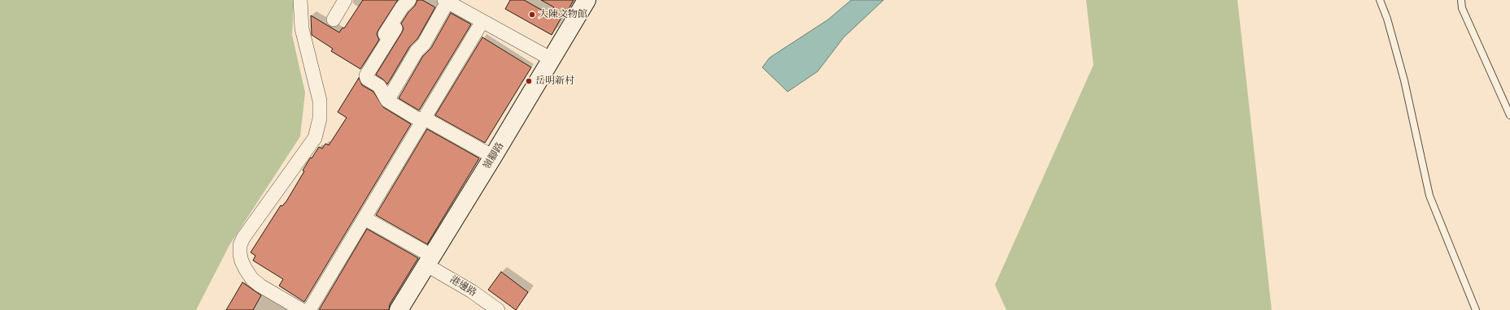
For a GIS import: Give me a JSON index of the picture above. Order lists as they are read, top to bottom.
{
  "streets": {
    "street": ["嶺腳路", "港邊路"]
  },
  "crossings": [
    ["嶺腳路", "港邊路"]
  ],
  "places": ["大陳文物館", "岳明新村"]
}
